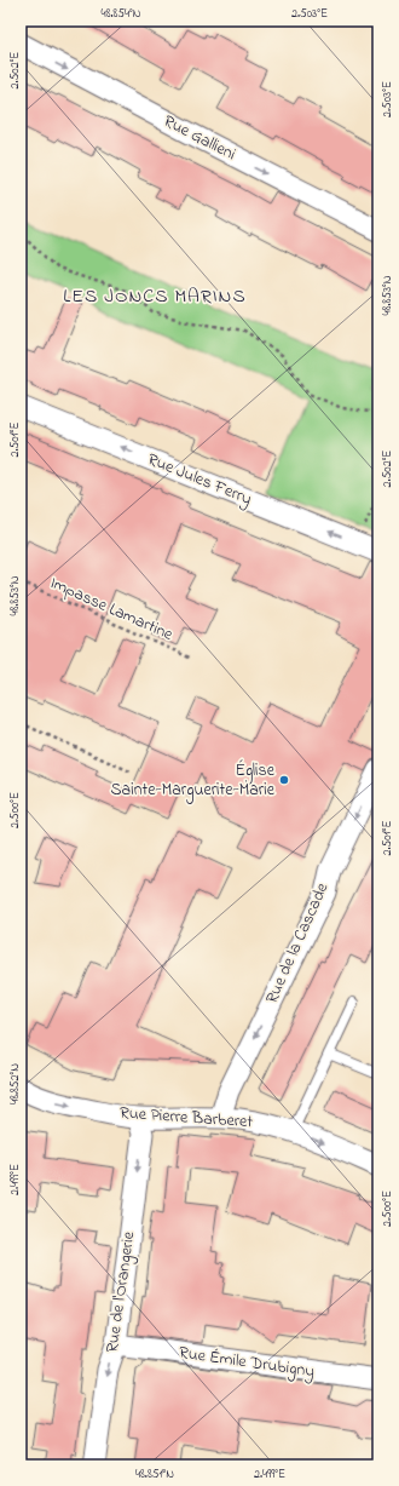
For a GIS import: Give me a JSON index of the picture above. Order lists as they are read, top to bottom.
{
  "streets": {
    "street": [
      "Rue Gallieni",
      "Rue Jules Ferry",
      "Rue de la Cascade",
      "Rue Pierre Barberet",
      "Rue de l'Orangerie",
      "Rue Émile Drubigny"
    ],
    "path": ["Impasse Lamartine"]
  },
  "crossings": [
    ["Rue de la Cascade", "Rue Pierre Barberet"],
    ["Rue Pierre Barberet", "Rue de l'Orangerie"],
    ["Rue de l'Orangerie", "Rue Émile Drubigny"]
  ],
  "one_way": [
    "Rue Gallieni",
    "Rue Jules Ferry",
    "Rue de la Cascade",
    "Rue Pierre Barberet",
    "Rue de l'Orangerie"
  ],
  "districts": ["LES JONCS MARINS"],
  "places": ["Église Sainte-Marguerite-Marie"],
  "coordinates": [
    "48.854°N",
    "2.503°E",
    "2.502°E",
    "48.853°N",
    "2.501°E",
    "2.500°E",
    "48.852°N",
    "2.499°E",
    "48.851°N"
  ]
}
